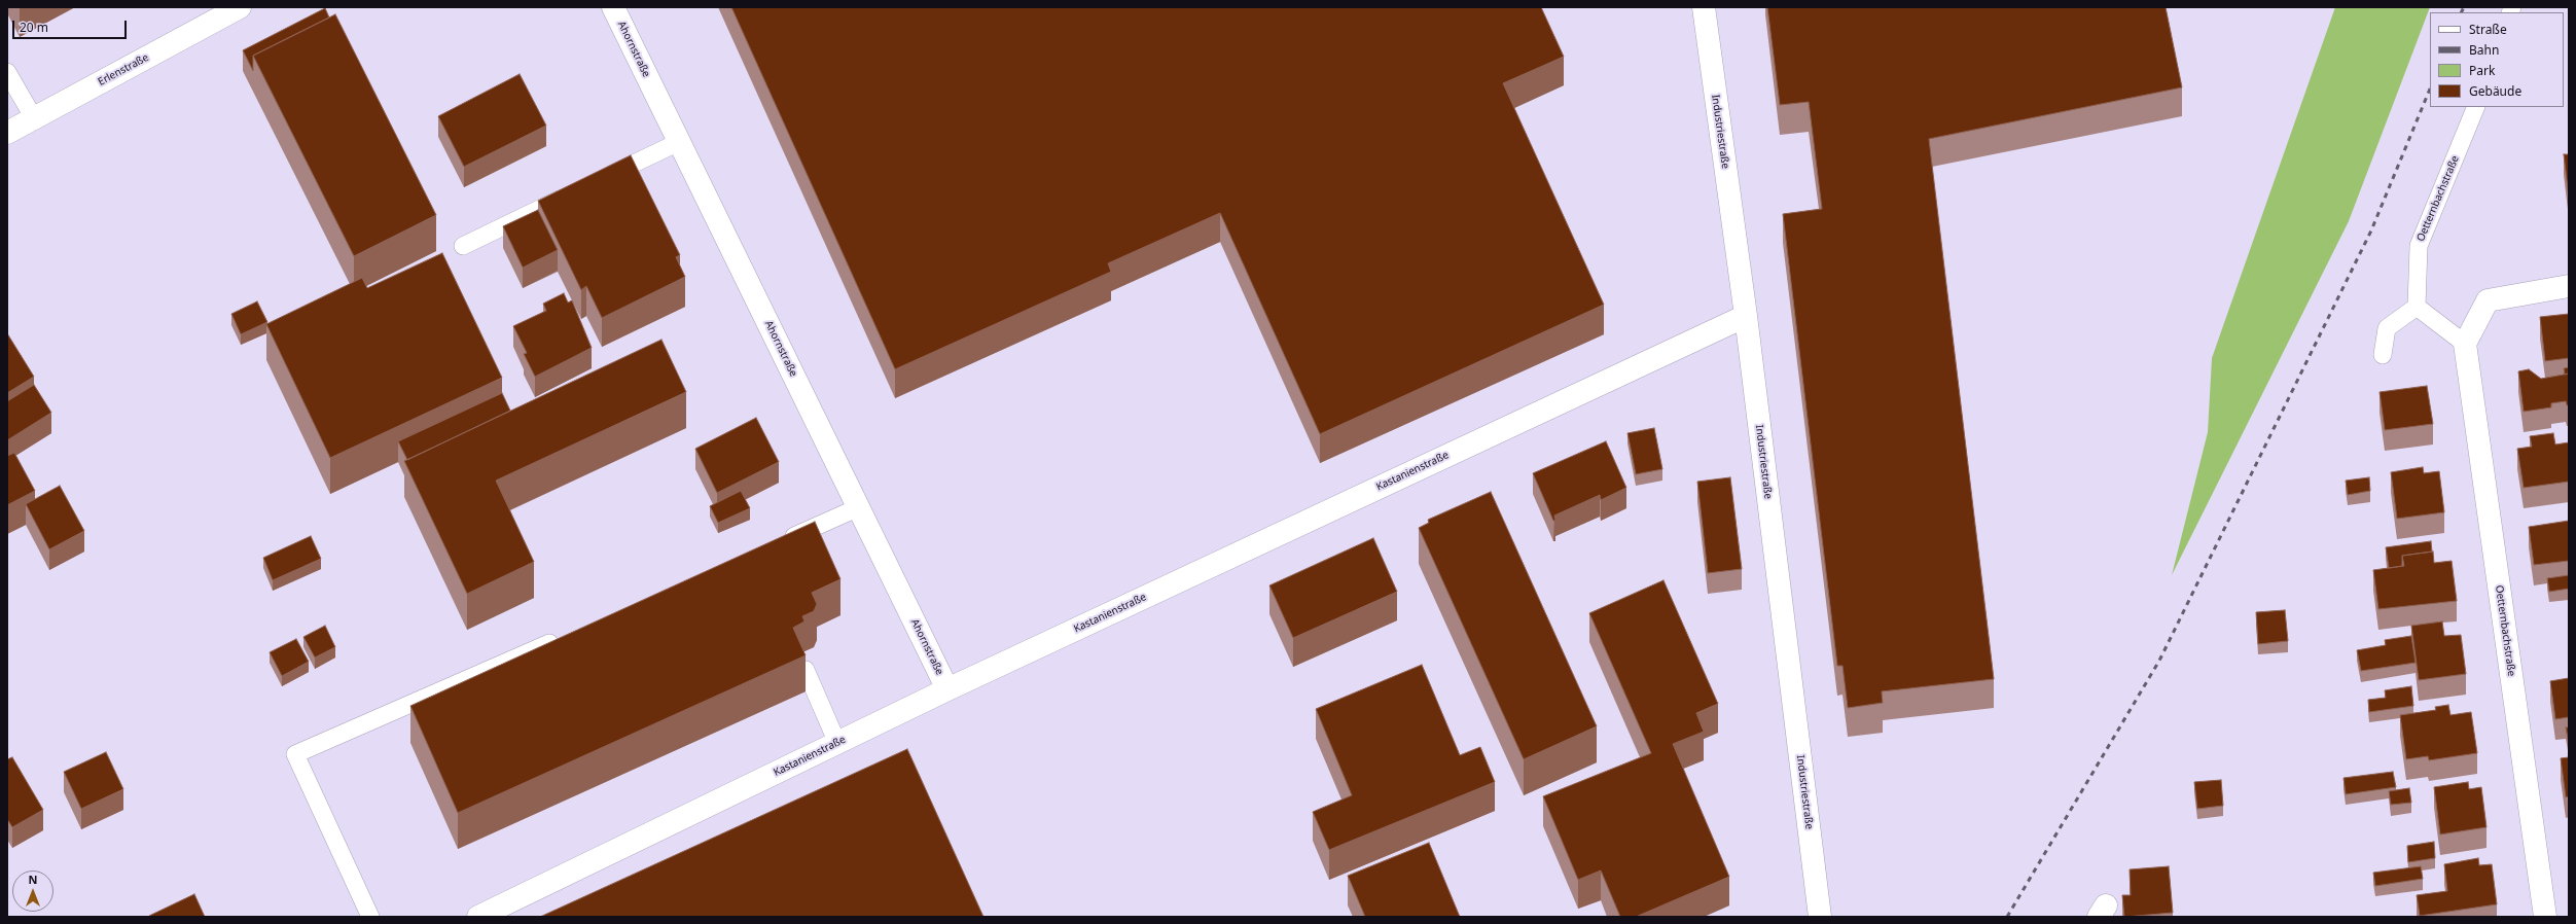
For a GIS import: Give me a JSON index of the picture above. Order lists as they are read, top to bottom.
{
  "streets": {
    "street": [
      "Ahornstraße",
      "Erlenstraße",
      "Industriestraße",
      "Oetternbachstraße",
      "Kastanienstraße"
    ]
  },
  "crossings": [
    ["Ahornstraße", "Kastanienstraße"],
    ["Industriestraße", "Kastanienstraße"]
  ],
  "legend": [
    "Straße",
    "Bahn",
    "Park",
    "Gebäude"
  ],
  "scale_bar": "20 m",
  "north": "top"
}
